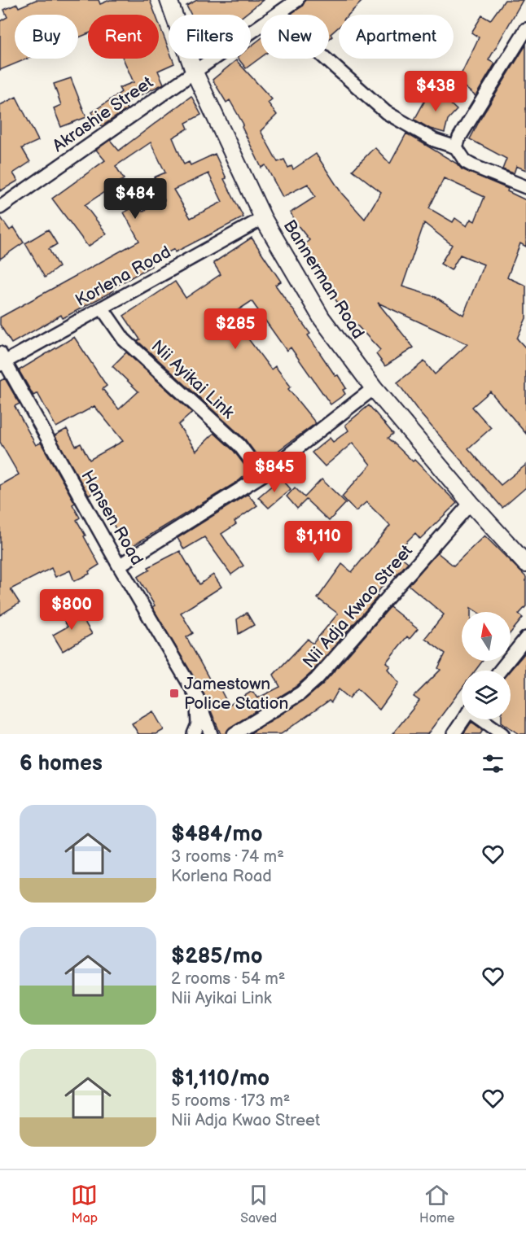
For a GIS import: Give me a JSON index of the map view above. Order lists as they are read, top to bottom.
{
  "streets": {
    "street": [
      "Akrashie Street",
      "Korlena Road",
      "Bannerman Road",
      "Nii Ayikai Link",
      "Hansen Road",
      "Nii Adja Kwao Street"
    ]
  },
  "crossings": [
    ["Akrashie Street", "Bannerman Road"],
    ["Korlena Road", "Bannerman Road"],
    ["Korlena Road", "Nii Ayikai Link"],
    ["Korlena Road", "Hansen Road"],
    ["Bannerman Road", "Nii Adja Kwao Street"]
  ],
  "places": {
    "transit": ["Jamestown Police Station"]
  },
  "north": "top",
  "page": {
    "chip": [
      "Buy",
      "Rent",
      "Filters",
      "New",
      "Apartment"
    ],
    "price": [
      "$438",
      "$484",
      "$285",
      "$845",
      "$1,110",
      "$800"
    ],
    "heading": "6 homes",
    "list": [
      {
        "name": "$484/mo",
        "note": "3 rooms · 74 m² · Korlena Road"
      },
      {
        "name": "$285/mo",
        "note": "2 rooms · 54 m² · Nii Ayikai Link"
      },
      {
        "name": "$1,110/mo",
        "note": "5 rooms · 173 m² · Nii Adja Kwao Street"
      }
    ],
    "tabs": ["Map", "Saved", "Home"]
  }
}
